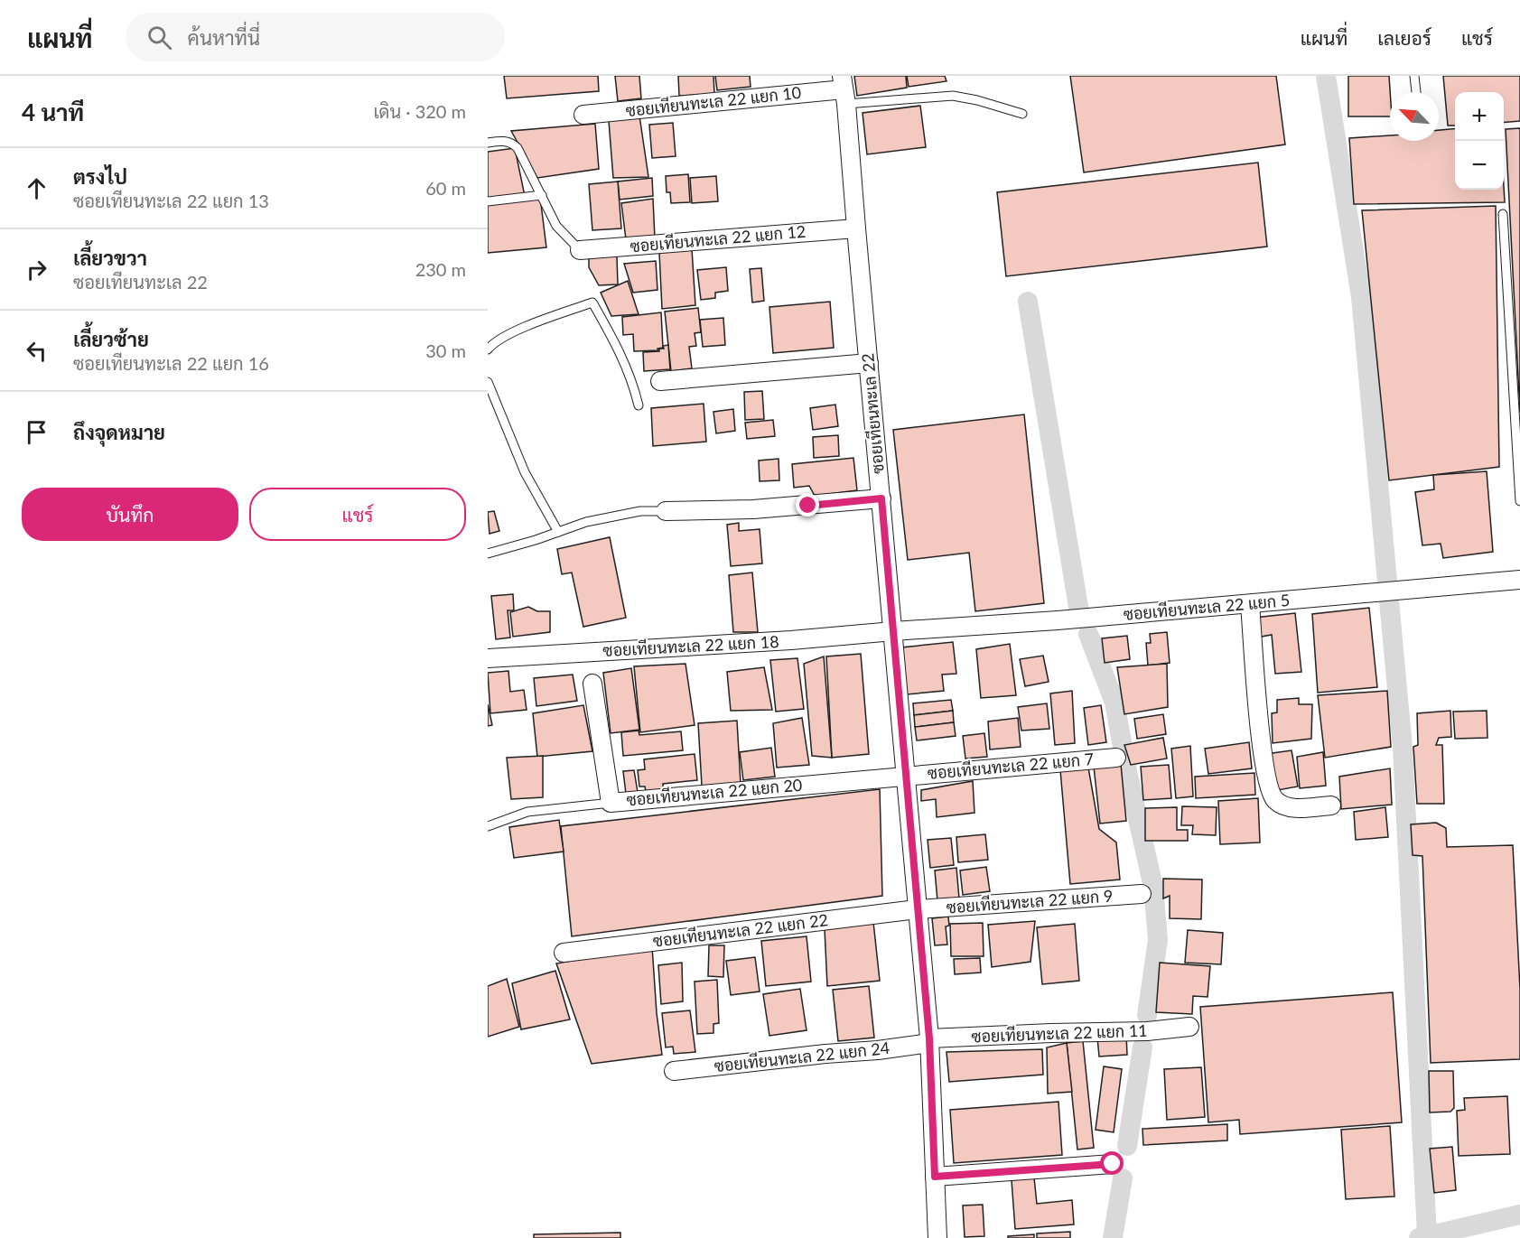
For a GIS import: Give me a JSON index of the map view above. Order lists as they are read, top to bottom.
{
  "streets": {
    "street": [
      "ซอยเทียนทะเล 22 แยก 10",
      "ซอยเทียนทะเล 22 แยก 12",
      "ซอยเทียนทะเล 22",
      "ซอยเทียนทะเล 22 แยก 5",
      "ซอยเทียนทะเล 22 แยก 18",
      "ซอยเทียนทะเล 22 แยก 7",
      "ซอยเทียนทะเล 22 แยก 20",
      "ซอยเทียนทะเล 22 แยก 9",
      "ซอยเทียนทะเล 22 แยก 22",
      "ซอยเทียนทะเล 22 แยก 11",
      "ซอยเทียนทะเล 22 แยก 24"
    ]
  },
  "crossings": [
    ["ซอยเทียนทะเล 22 แยก 10", "ซอยเทียนทะเล 22"],
    ["ซอยเทียนทะเล 22 แยก 12", "ซอยเทียนทะเล 22"],
    ["ซอยเทียนทะเล 22", "ซอยเทียนทะเล 22 แยก 5"],
    ["ซอยเทียนทะเล 22", "ซอยเทียนทะเล 22 แยก 18"],
    ["ซอยเทียนทะเล 22", "ซอยเทียนทะเล 22 แยก 7"],
    ["ซอยเทียนทะเล 22", "ซอยเทียนทะเล 22 แยก 20"],
    ["ซอยเทียนทะเล 22", "ซอยเทียนทะเล 22 แยก 9"],
    ["ซอยเทียนทะเล 22", "ซอยเทียนทะเล 22 แยก 22"],
    ["ซอยเทียนทะเล 22", "ซอยเทียนทะเล 22 แยก 11"],
    ["ซอยเทียนทะเล 22", "ซอยเทียนทะเล 22 แยก 24"],
    ["ซอยเทียนทะเล 22 แยก 5", "ซอยเทียนทะเล 22 แยก 18"],
    ["ซอยเทียนทะเล 22 แยก 7", "ซอยเทียนทะเล 22 แยก 20"],
    ["ซอยเทียนทะเล 22 แยก 9", "ซอยเทียนทะเล 22 แยก 22"],
    ["ซอยเทียนทะเล 22 แยก 11", "ซอยเทียนทะเล 22 แยก 24"]
  ],
  "north": "top left",
  "page": {
    "header": "แผนที่",
    "search": "ค้นหาที่นี่",
    "nav": ["แผนที่", "เลเยอร์", "แชร์"],
    "heading": ["4 นาที", "เดิน · 320 m"],
    "map_buttons": ["+", "−"],
    "list": [
      ["ตรงไป", "ซอยเทียนทะเล 22 แยก 13", "60 m"],
      ["เลี้ยวขวา", "ซอยเทียนทะเล 22", "230 m"],
      ["เลี้ยวซ้าย", "ซอยเทียนทะเล 22 แยก 16", "30 m"],
      "ถึงจุดหมาย"
    ],
    "buttons": ["บันทึก", "แชร์"]
  }
}
